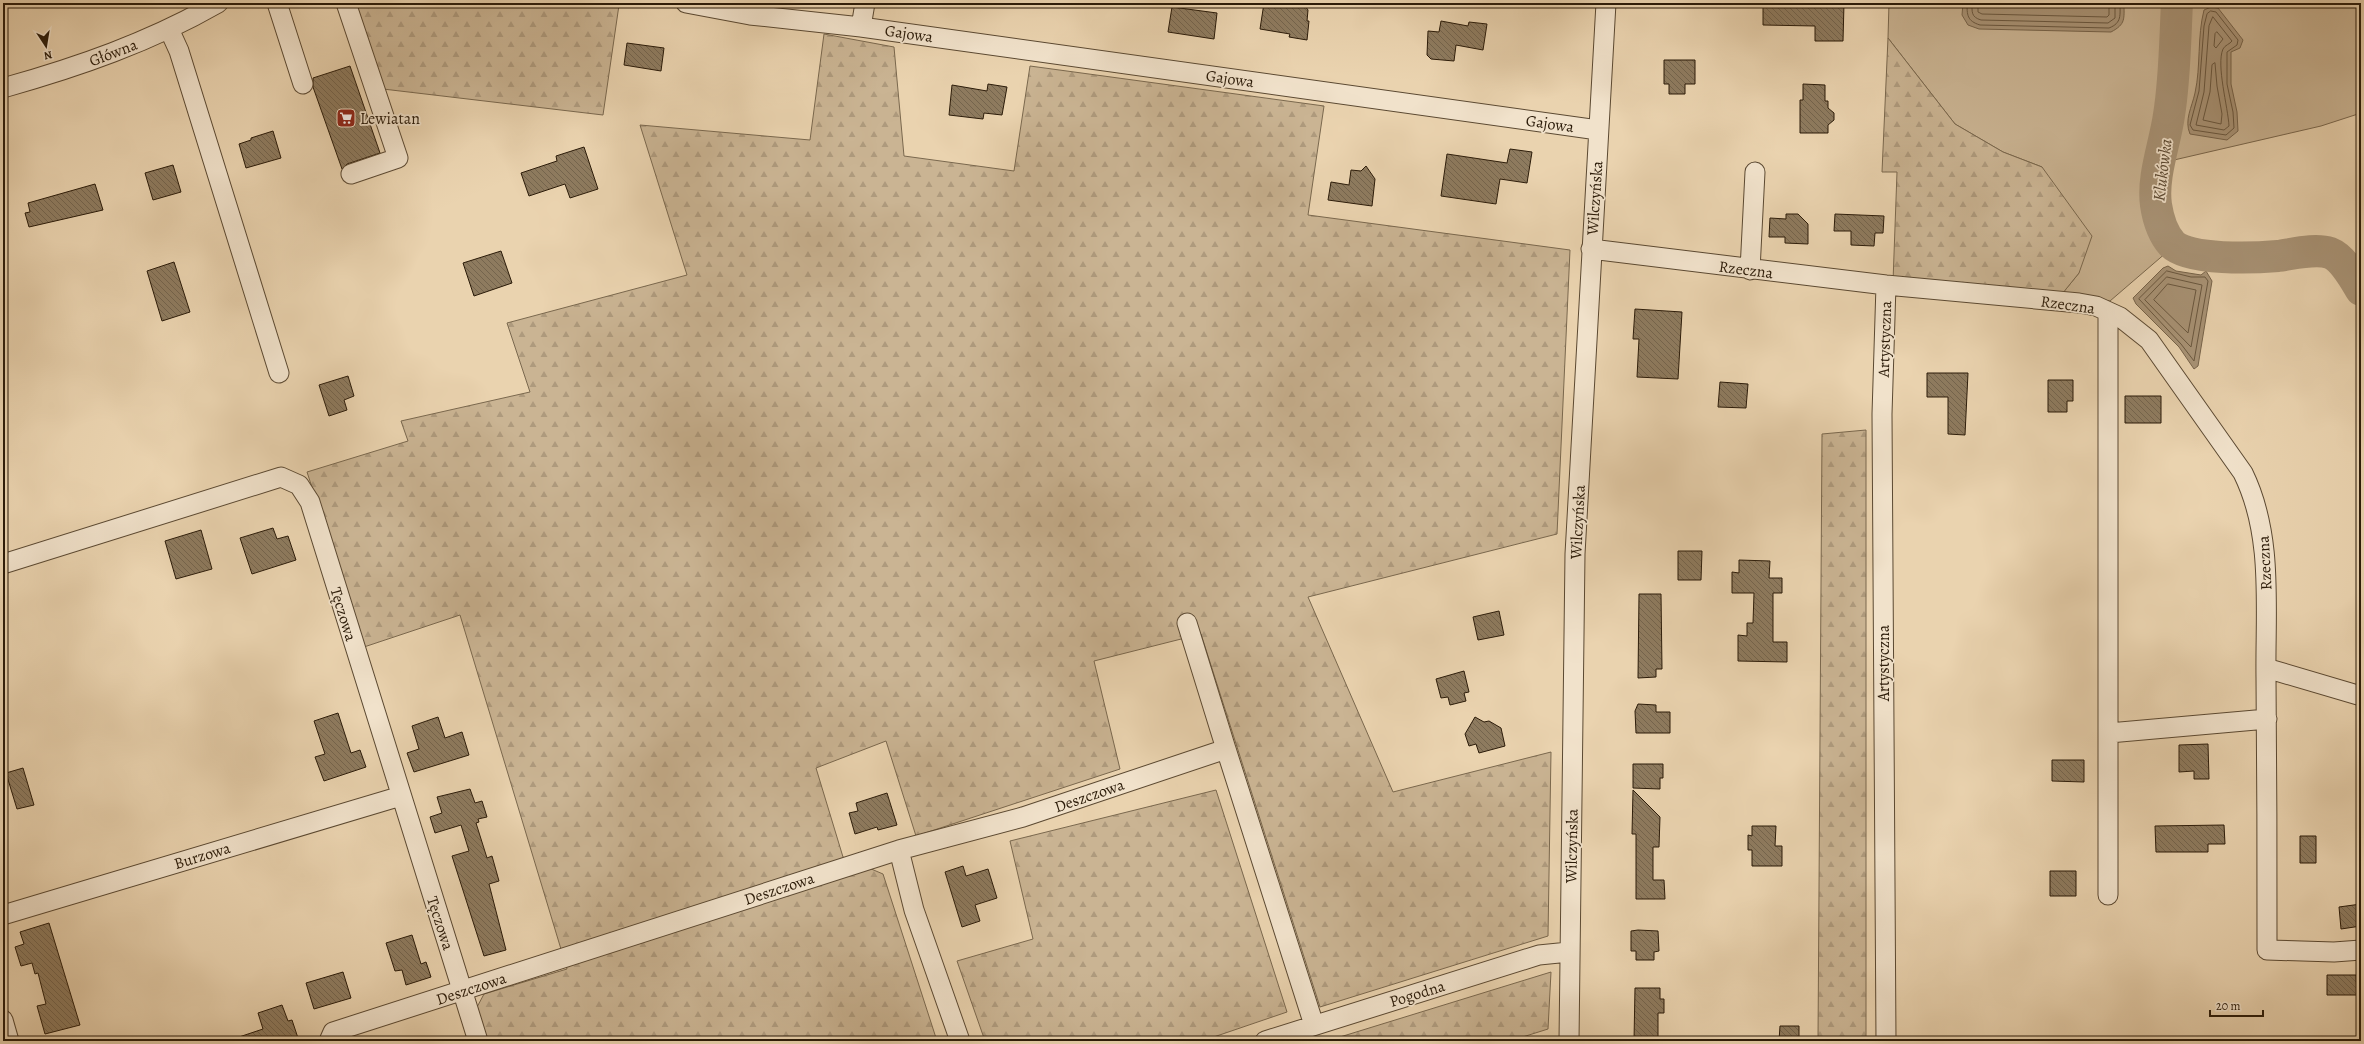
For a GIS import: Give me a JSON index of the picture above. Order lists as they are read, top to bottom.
{
  "streets": {
    "street": [
      "Gajowa",
      "Główna",
      "Wilczyńska",
      "Rzeczna",
      "Artystyczna",
      "Tęczowa",
      "Deszczowa",
      "Burzowa",
      "Pogodna"
    ]
  },
  "crossings": [
    ["Gajowa", "Wilczyńska"],
    ["Wilczyńska", "Rzeczna"],
    ["Wilczyńska", "Pogodna"],
    ["Rzeczna", "Artystyczna"],
    ["Tęczowa", "Deszczowa"],
    ["Tęczowa", "Burzowa"]
  ],
  "water": ["Klukówka"],
  "places": {
    "supermarket": ["Lewiatan"]
  },
  "scale_bar": "20 m",
  "north": "bottom"
}
